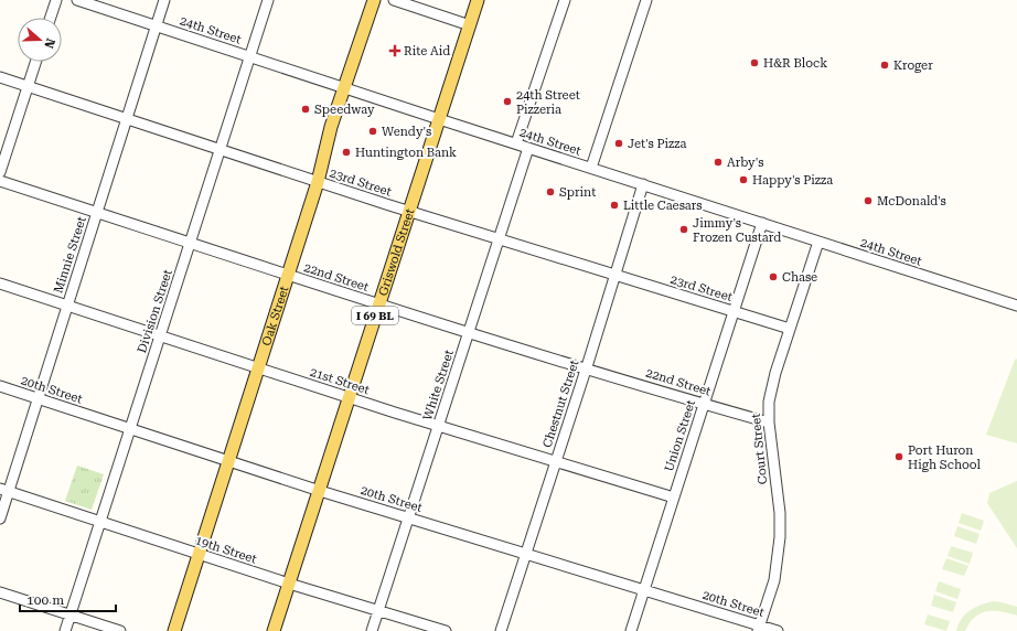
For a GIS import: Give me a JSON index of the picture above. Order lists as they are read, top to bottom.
{
  "streets": {
    "main road": ["Griswold Street", "Oak Street", "I 69 BL"],
    "street": [
      "24th Street",
      "23rd Street",
      "Minnie Street",
      "22nd Street",
      "Division Street",
      "21st Street",
      "White Street",
      "20th Street",
      "Chestnut Street",
      "Union Street",
      "Court Street",
      "19th Street"
    ]
  },
  "crossings": [
    ["24th Street", "Griswold Street"],
    ["24th Street", "Minnie Street"],
    ["24th Street", "Division Street"],
    ["24th Street", "Oak Street"],
    ["24th Street", "White Street"],
    ["24th Street", "Chestnut Street"],
    ["24th Street", "Union Street"],
    ["24th Street", "Court Street"],
    ["23rd Street", "Griswold Street"],
    ["23rd Street", "Minnie Street"],
    ["23rd Street", "Division Street"],
    ["23rd Street", "Oak Street"],
    ["23rd Street", "White Street"],
    ["23rd Street", "Chestnut Street"],
    ["23rd Street", "Union Street"],
    ["23rd Street", "Court Street"],
    ["Griswold Street", "22nd Street"],
    ["Griswold Street", "21st Street"],
    ["Griswold Street", "20th Street"],
    ["Griswold Street", "19th Street"],
    ["Minnie Street", "22nd Street"],
    ["Minnie Street", "21st Street"],
    ["Minnie Street", "20th Street"],
    ["Minnie Street", "19th Street"],
    ["22nd Street", "Division Street"],
    ["22nd Street", "Oak Street"],
    ["22nd Street", "White Street"],
    ["22nd Street", "Chestnut Street"],
    ["22nd Street", "Union Street"],
    ["22nd Street", "Court Street"],
    ["Division Street", "21st Street"],
    ["Division Street", "20th Street"],
    ["Division Street", "19th Street"],
    ["Oak Street", "21st Street"],
    ["Oak Street", "20th Street"],
    ["Oak Street", "19th Street"],
    ["21st Street", "White Street"],
    ["21st Street", "Chestnut Street"],
    ["21st Street", "Union Street"],
    ["White Street", "20th Street"],
    ["White Street", "19th Street"],
    ["20th Street", "Chestnut Street"],
    ["20th Street", "Union Street"],
    ["20th Street", "Court Street"]
  ],
  "places": {
    "health": ["Rite Aid"],
    "other": [
      "H&R Block",
      "Kroger",
      "24th Street Pizzeria",
      "Speedway",
      "Wendy's",
      "Jet's Pizza",
      "Huntington Bank",
      "Arby's",
      "Happy's Pizza",
      "Sprint",
      "McDonald's",
      "Little Caesars",
      "Jimmy's Frozen Custard",
      "Chase",
      "Port Huron High School"
    ]
  },
  "scale_bar": "100 m",
  "north": "right"
}
